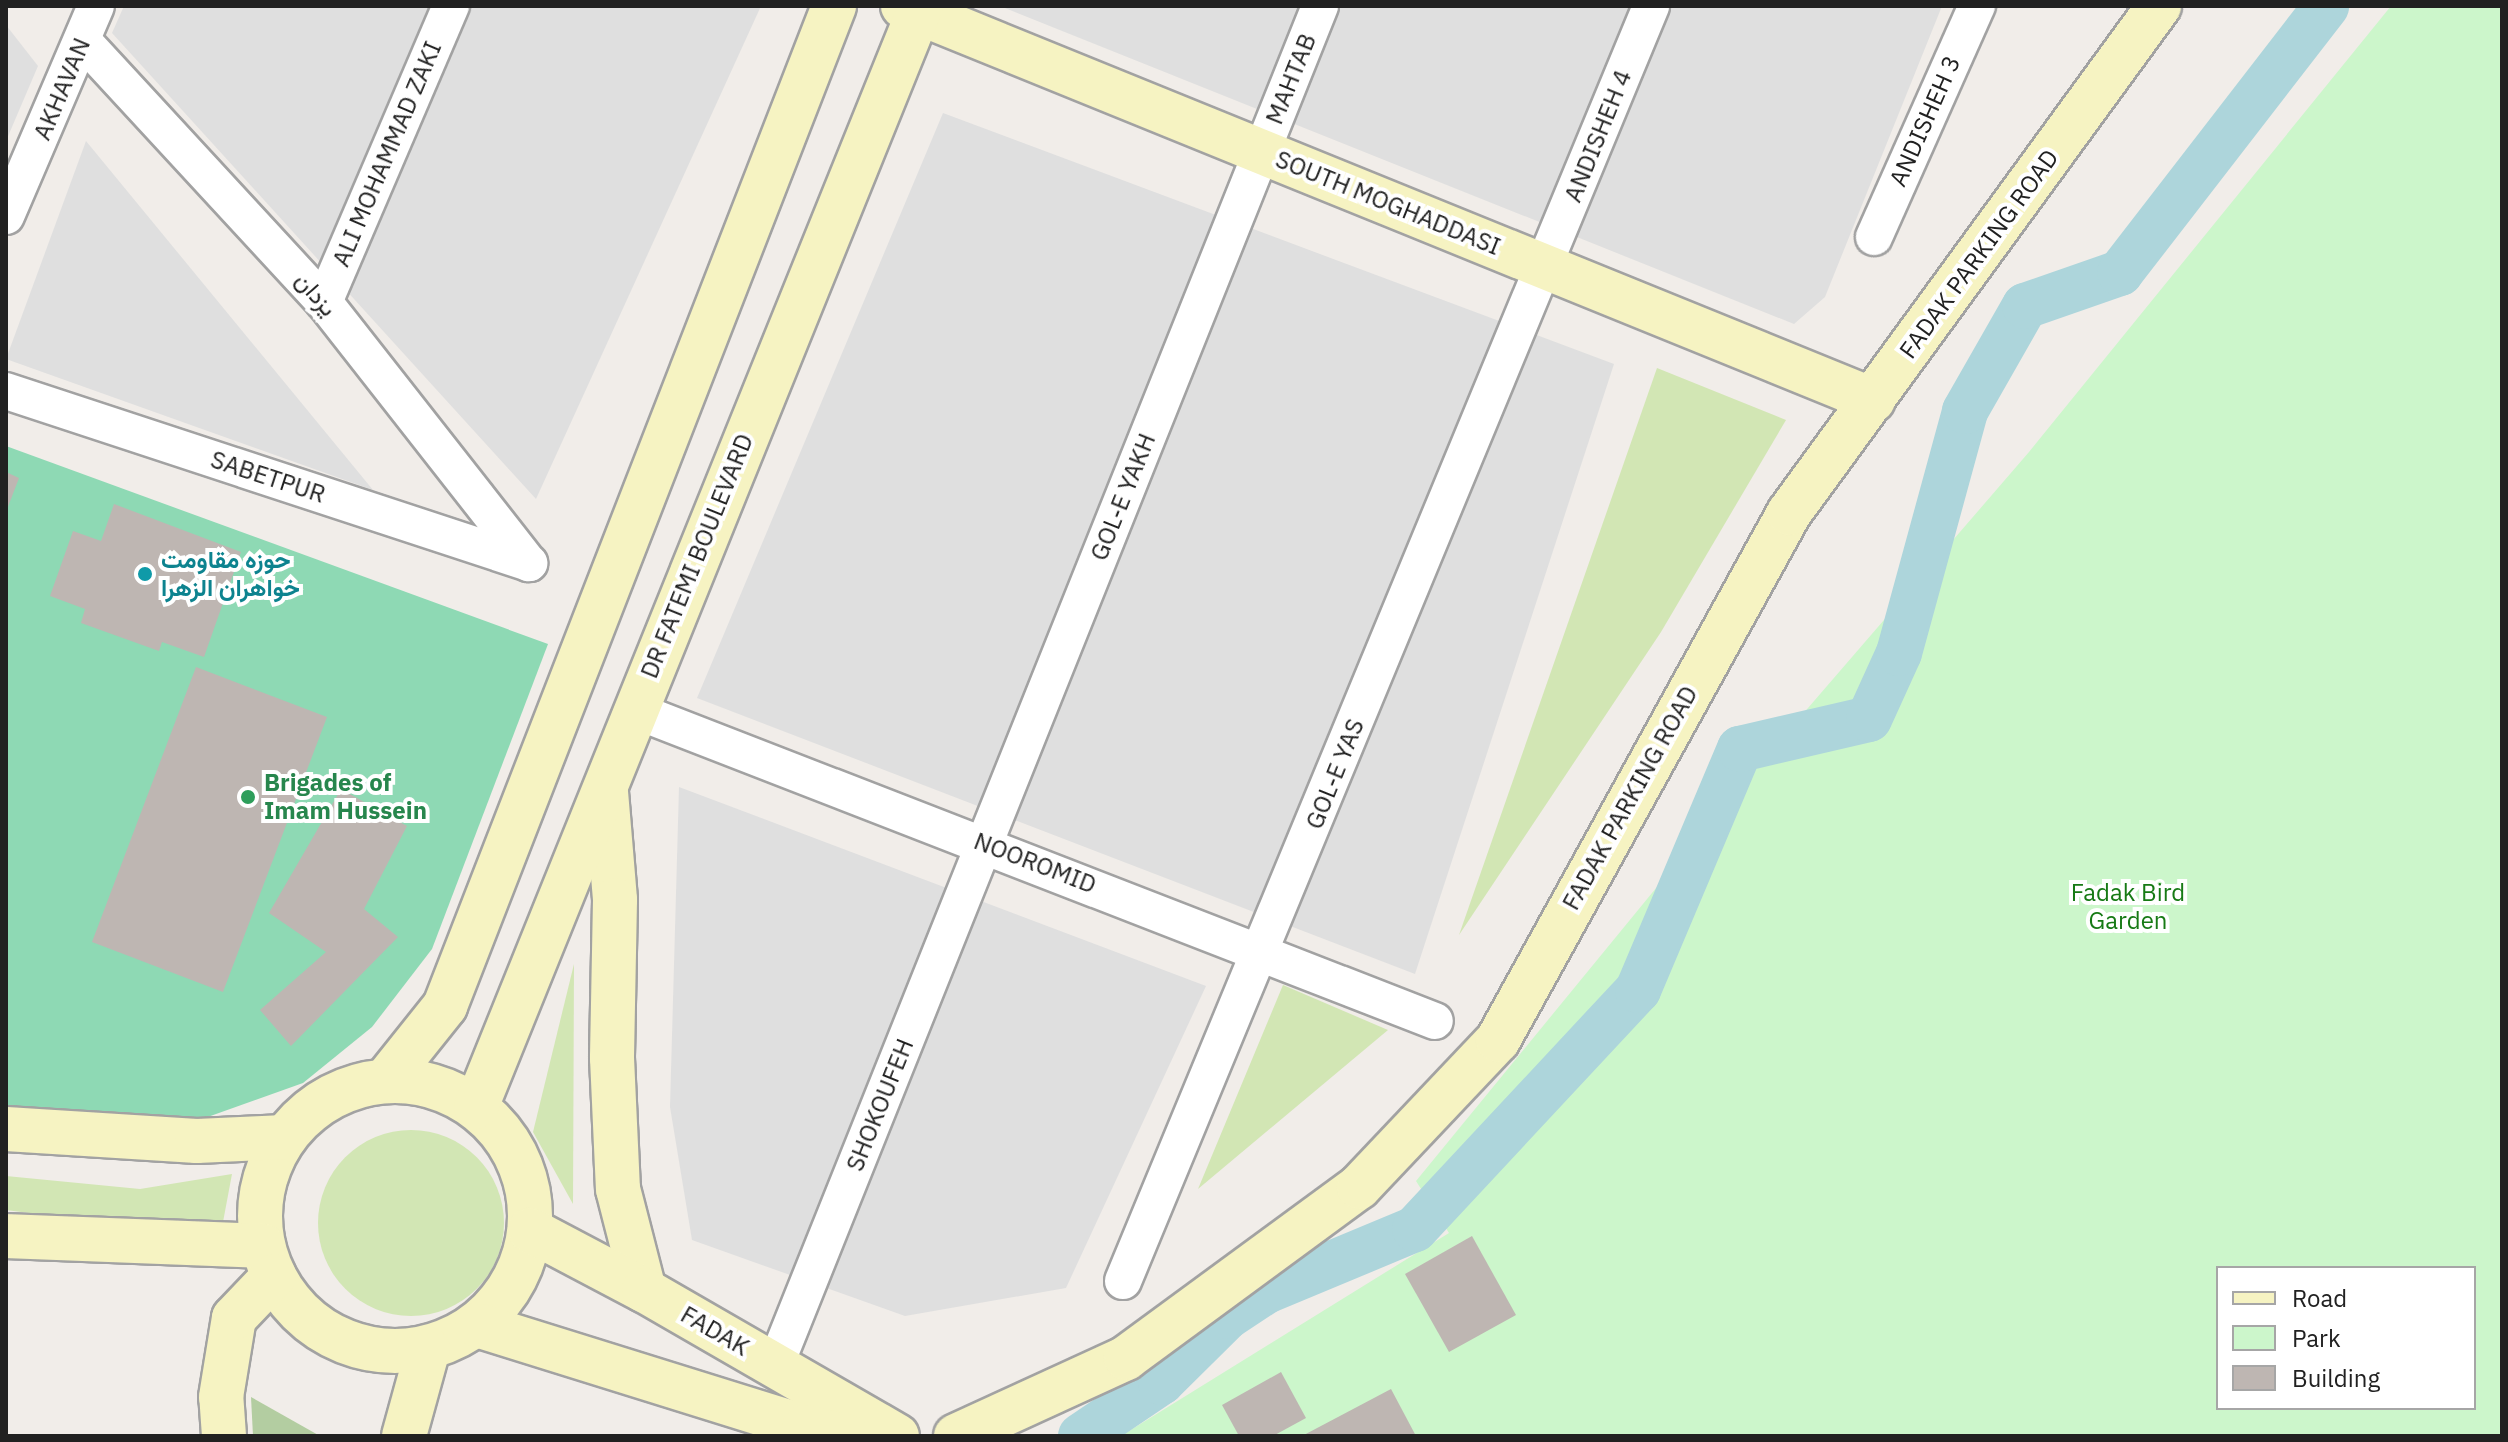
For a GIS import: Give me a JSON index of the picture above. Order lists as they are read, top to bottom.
{
  "streets": {
    "main road": [
      "SOUTH MOGHADDASI",
      "FADAK PARKING ROAD",
      "DR FATEMI BOULEVARD",
      "FADAK"
    ],
    "street": [
      "MAHTAB",
      "AKHAVAN",
      "ANDISHEH 3",
      "ANDISHEH 4",
      "ALI MOHAMMAD ZAKI",
      "یزدان",
      "SABETPUR",
      "GOL-E YAKH",
      "GOL-E YAS",
      "NOOROMID",
      "SHOKOUFEH"
    ]
  },
  "crossings": [
    ["MAHTAB", "SOUTH MOGHADDASI"],
    ["MAHTAB", "GOL-E YAKH"],
    ["AKHAVAN", "یزدان"],
    ["ANDISHEH 4", "SOUTH MOGHADDASI"],
    ["ANDISHEH 4", "GOL-E YAS"],
    ["ALI MOHAMMAD ZAKI", "یزدان"],
    ["SOUTH MOGHADDASI", "FADAK PARKING ROAD"],
    ["SOUTH MOGHADDASI", "GOL-E YAKH"],
    ["SOUTH MOGHADDASI", "DR FATEMI BOULEVARD"],
    ["SOUTH MOGHADDASI", "GOL-E YAS"],
    ["یزدان", "SABETPUR"],
    ["GOL-E YAKH", "NOOROMID"],
    ["GOL-E YAKH", "SHOKOUFEH"],
    ["DR FATEMI BOULEVARD", "NOOROMID"],
    ["DR FATEMI BOULEVARD", "FADAK"],
    ["GOL-E YAS", "NOOROMID"],
    ["NOOROMID", "SHOKOUFEH"],
    ["SHOKOUFEH", "FADAK"]
  ],
  "parks": ["Fadak Bird Garden"],
  "places": ["حوزه مقاومت خواهران الزهرا", "Brigades of Imam Hussein"],
  "legend": ["Road", "Park", "Building"]
}
